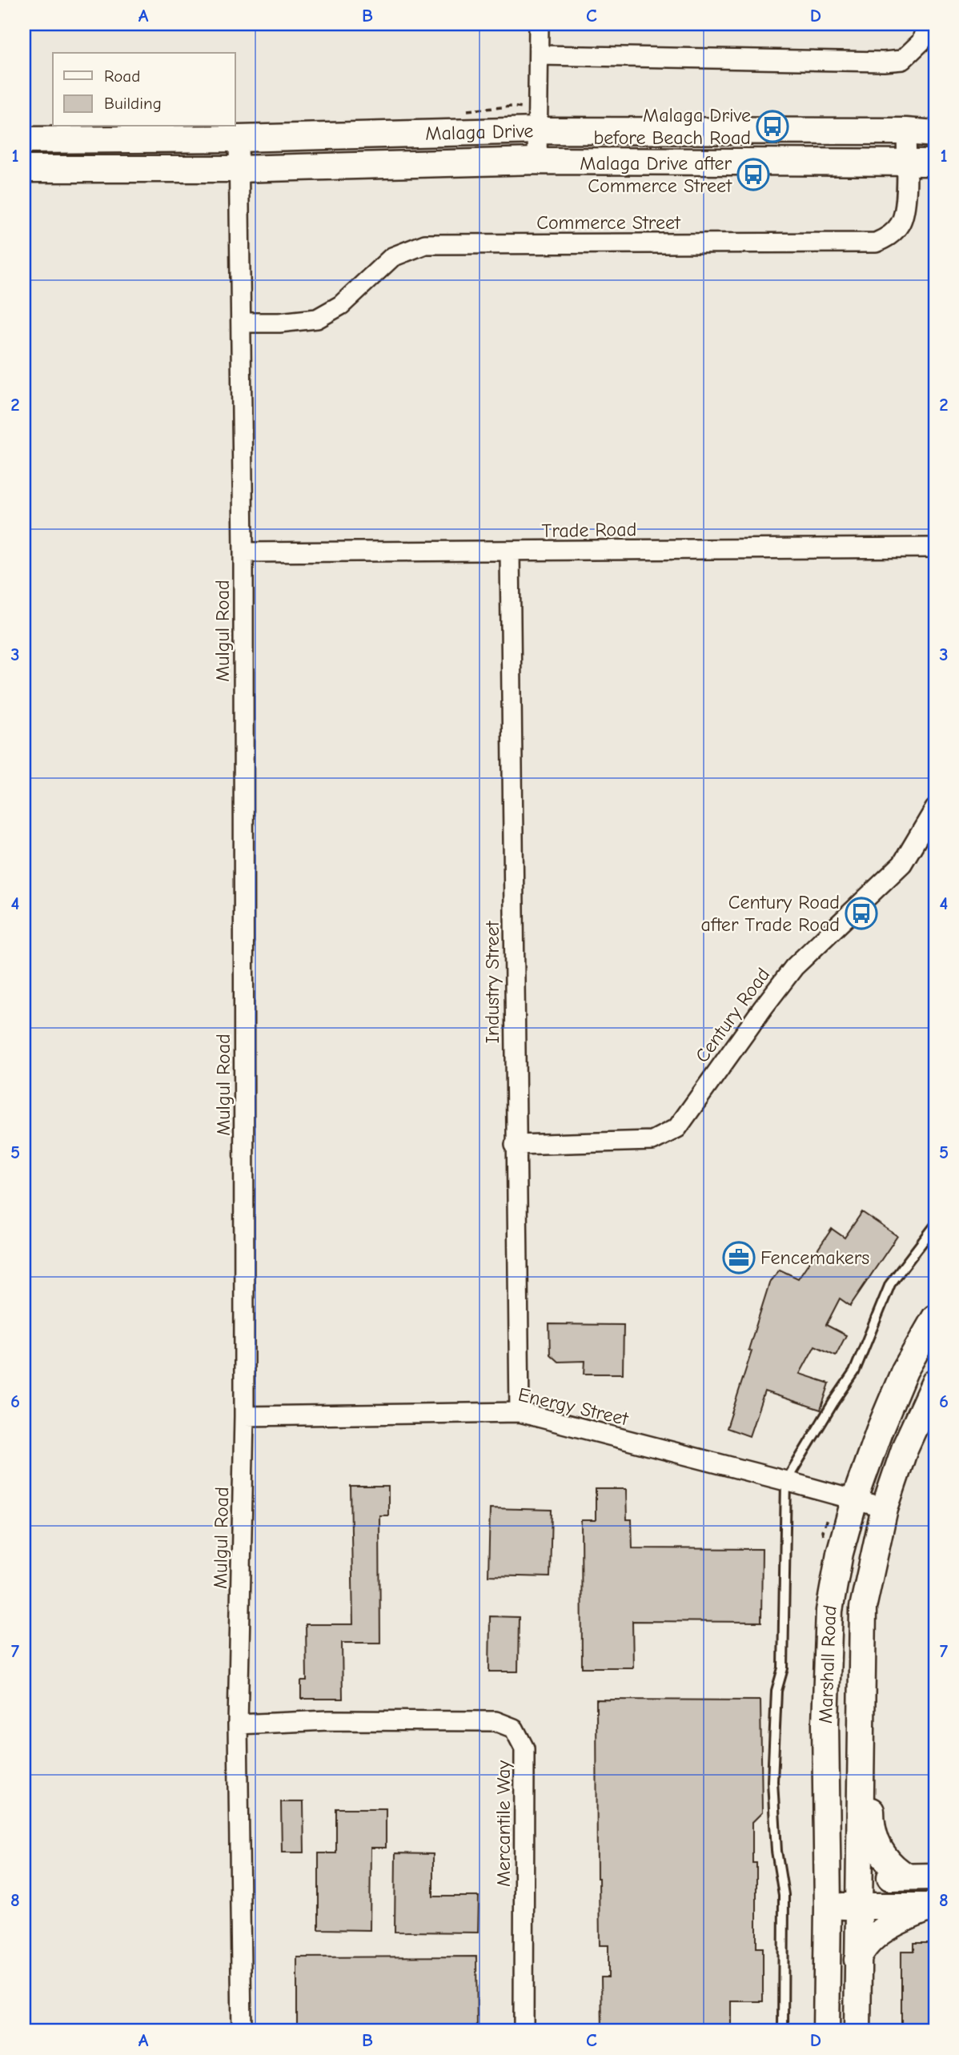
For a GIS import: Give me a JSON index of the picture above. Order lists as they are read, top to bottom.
{
  "streets": {
    "main road": ["Malaga Drive", "Marshall Road"],
    "street": [
      "Commerce Street",
      "Trade Road",
      "Mulgul Road",
      "Industry Street",
      "Century Road",
      "Energy Street",
      "Mercantile Way"
    ]
  },
  "crossings": [
    ["Malaga Drive", "Commerce Street"],
    ["Malaga Drive", "Mulgul Road"],
    ["Commerce Street", "Mulgul Road"],
    ["Trade Road", "Mulgul Road"],
    ["Trade Road", "Industry Street"],
    ["Mulgul Road", "Energy Street"],
    ["Mulgul Road", "Mercantile Way"],
    ["Industry Street", "Century Road"],
    ["Industry Street", "Energy Street"],
    ["Energy Street", "Marshall Road"]
  ],
  "places": {
    "bus stop": ["Malaga Drive before Beach Road", "Malaga Drive after Commerce Street", "Century Road after Trade Road"],
    "office": ["Fencemakers"]
  },
  "legend": ["Road", "Building"],
  "grid": {
    "columns": [
      "A",
      "B",
      "C",
      "D"
    ],
    "rows": [
      "1",
      "2",
      "3",
      "4",
      "5",
      "6",
      "7",
      "8"
    ]
  }
}
